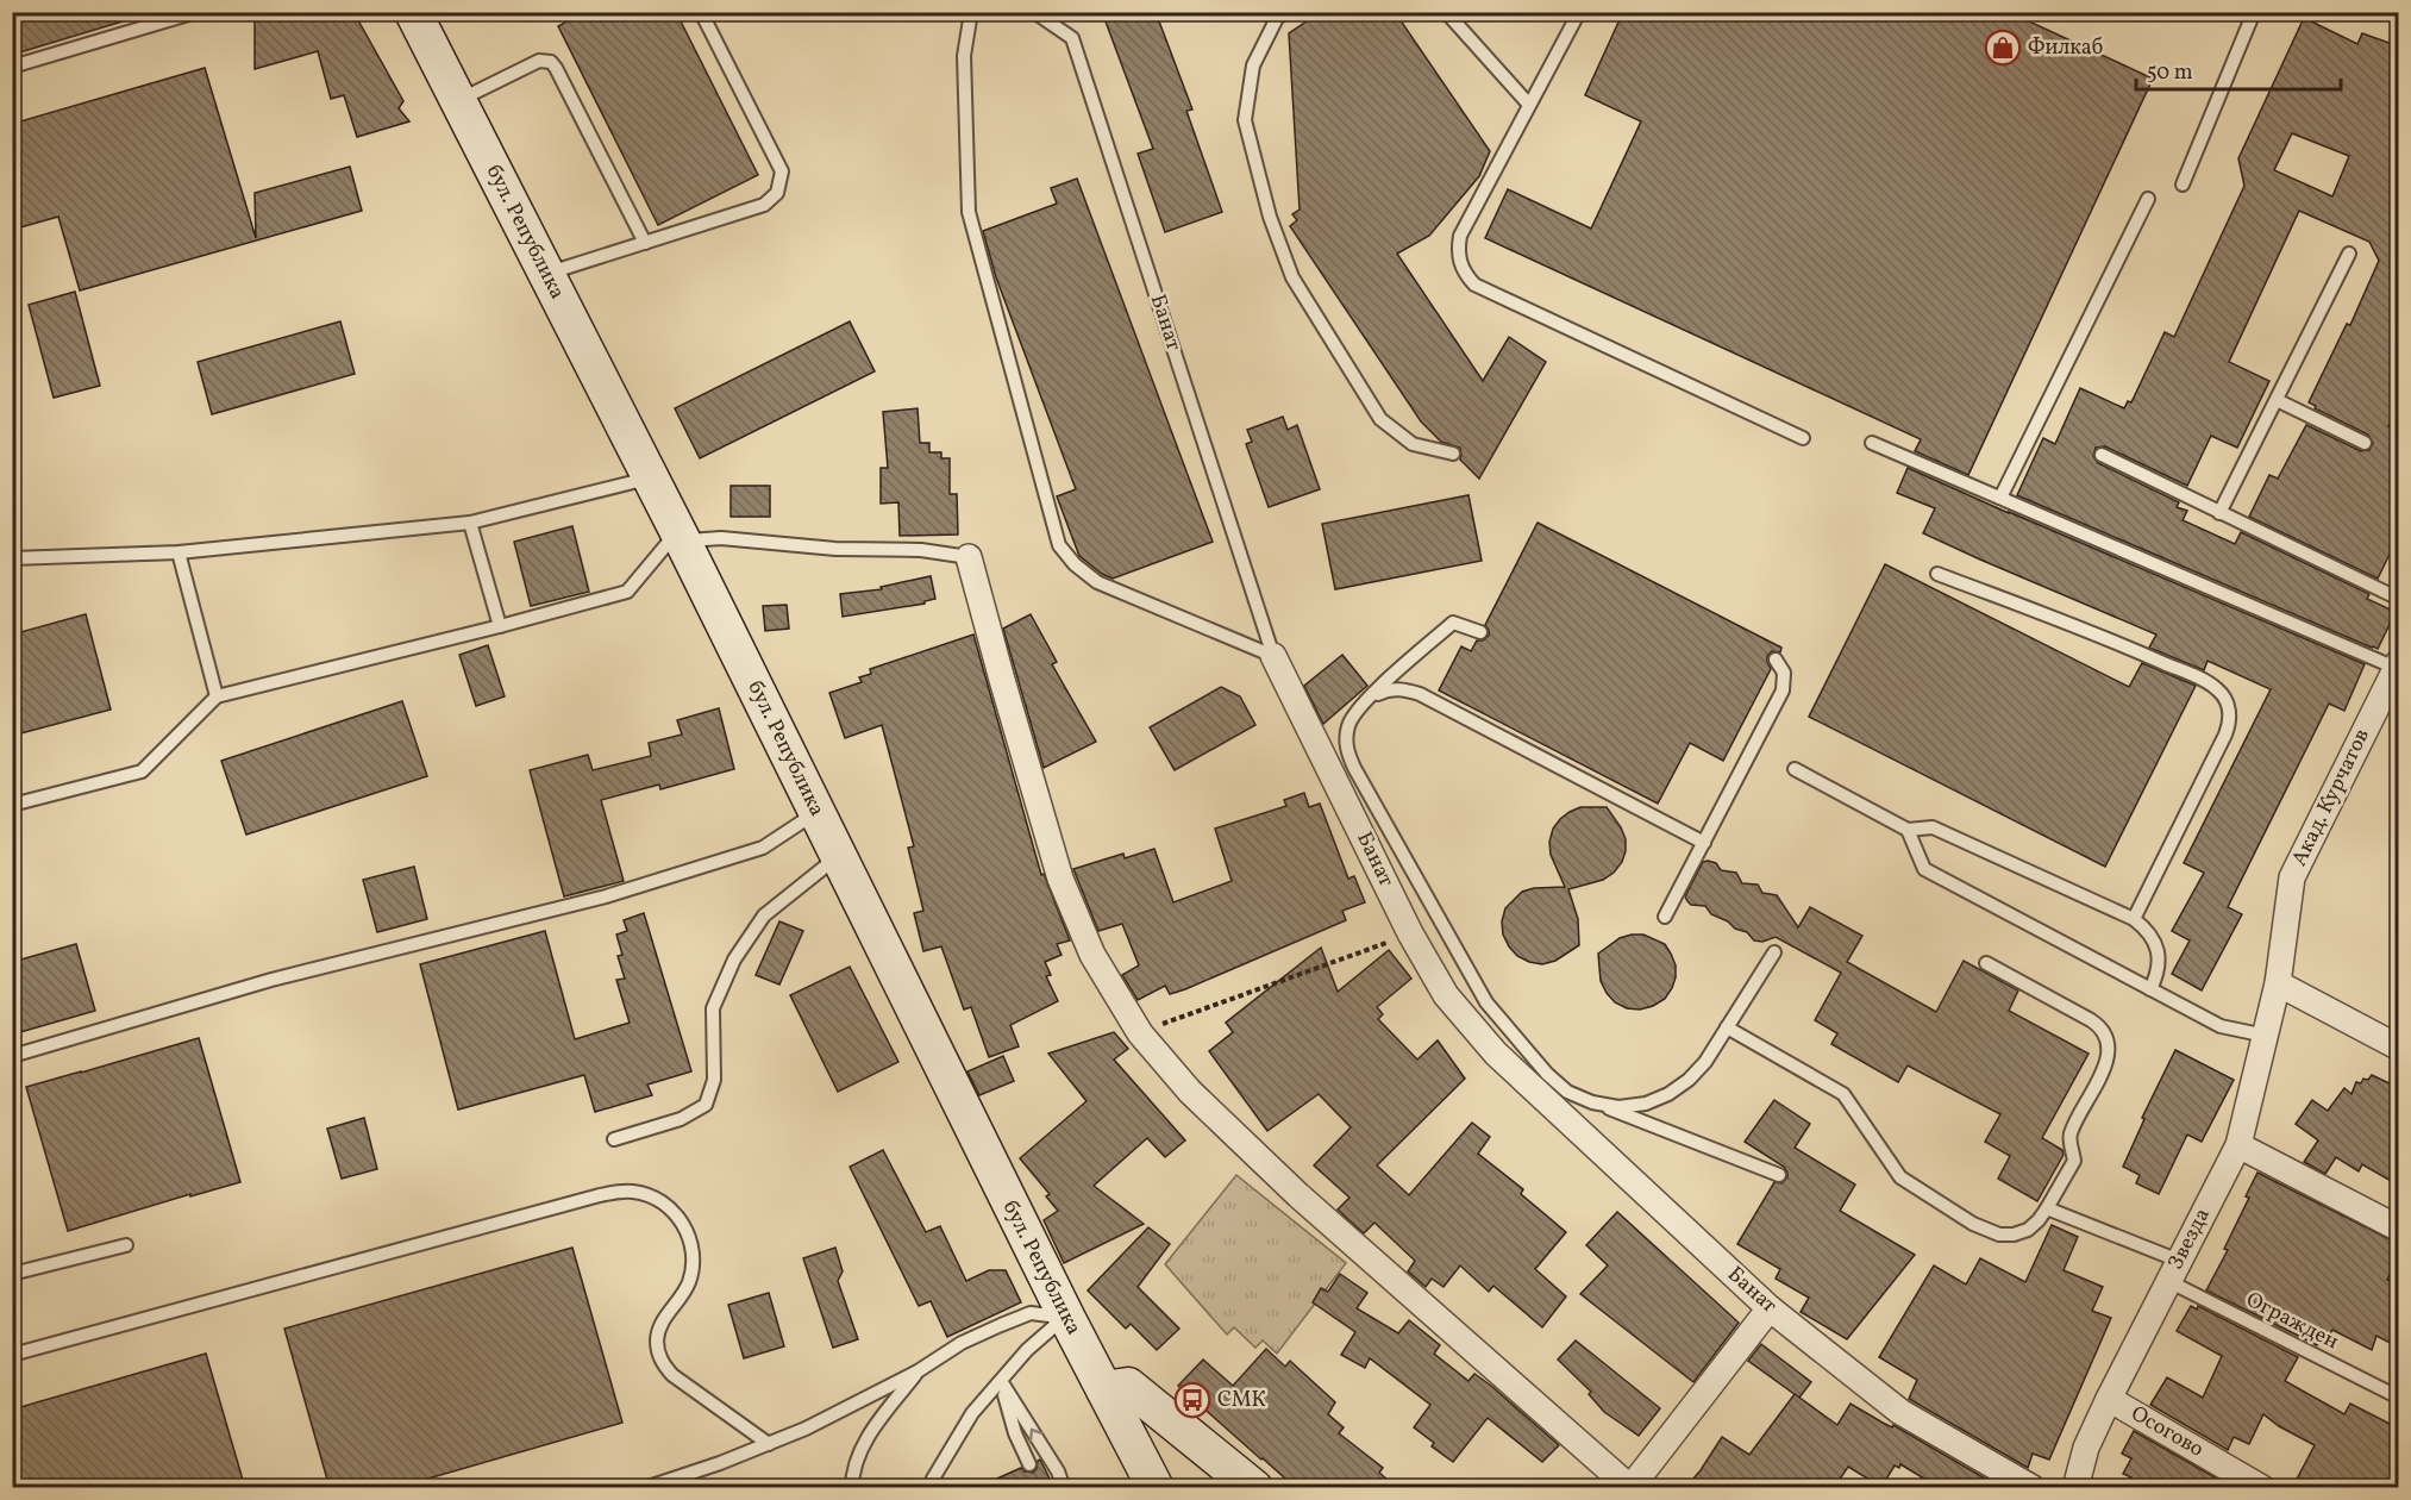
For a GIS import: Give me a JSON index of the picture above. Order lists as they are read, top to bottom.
{
  "streets": {
    "street": [
      "бул. Република",
      "Банат",
      "Акад. Курчатов",
      "Звезда",
      "Осогово"
    ],
    "lane": ["Огражден"]
  },
  "crossings": [
    ["Акад. Курчатов", "Звезда"],
    ["Звезда", "Огражден"],
    ["Звезда", "Осогово"]
  ],
  "places": {
    "shop": ["Филкаб"],
    "bus stop": ["СМК"]
  },
  "scale_bar": "50 m"
}
